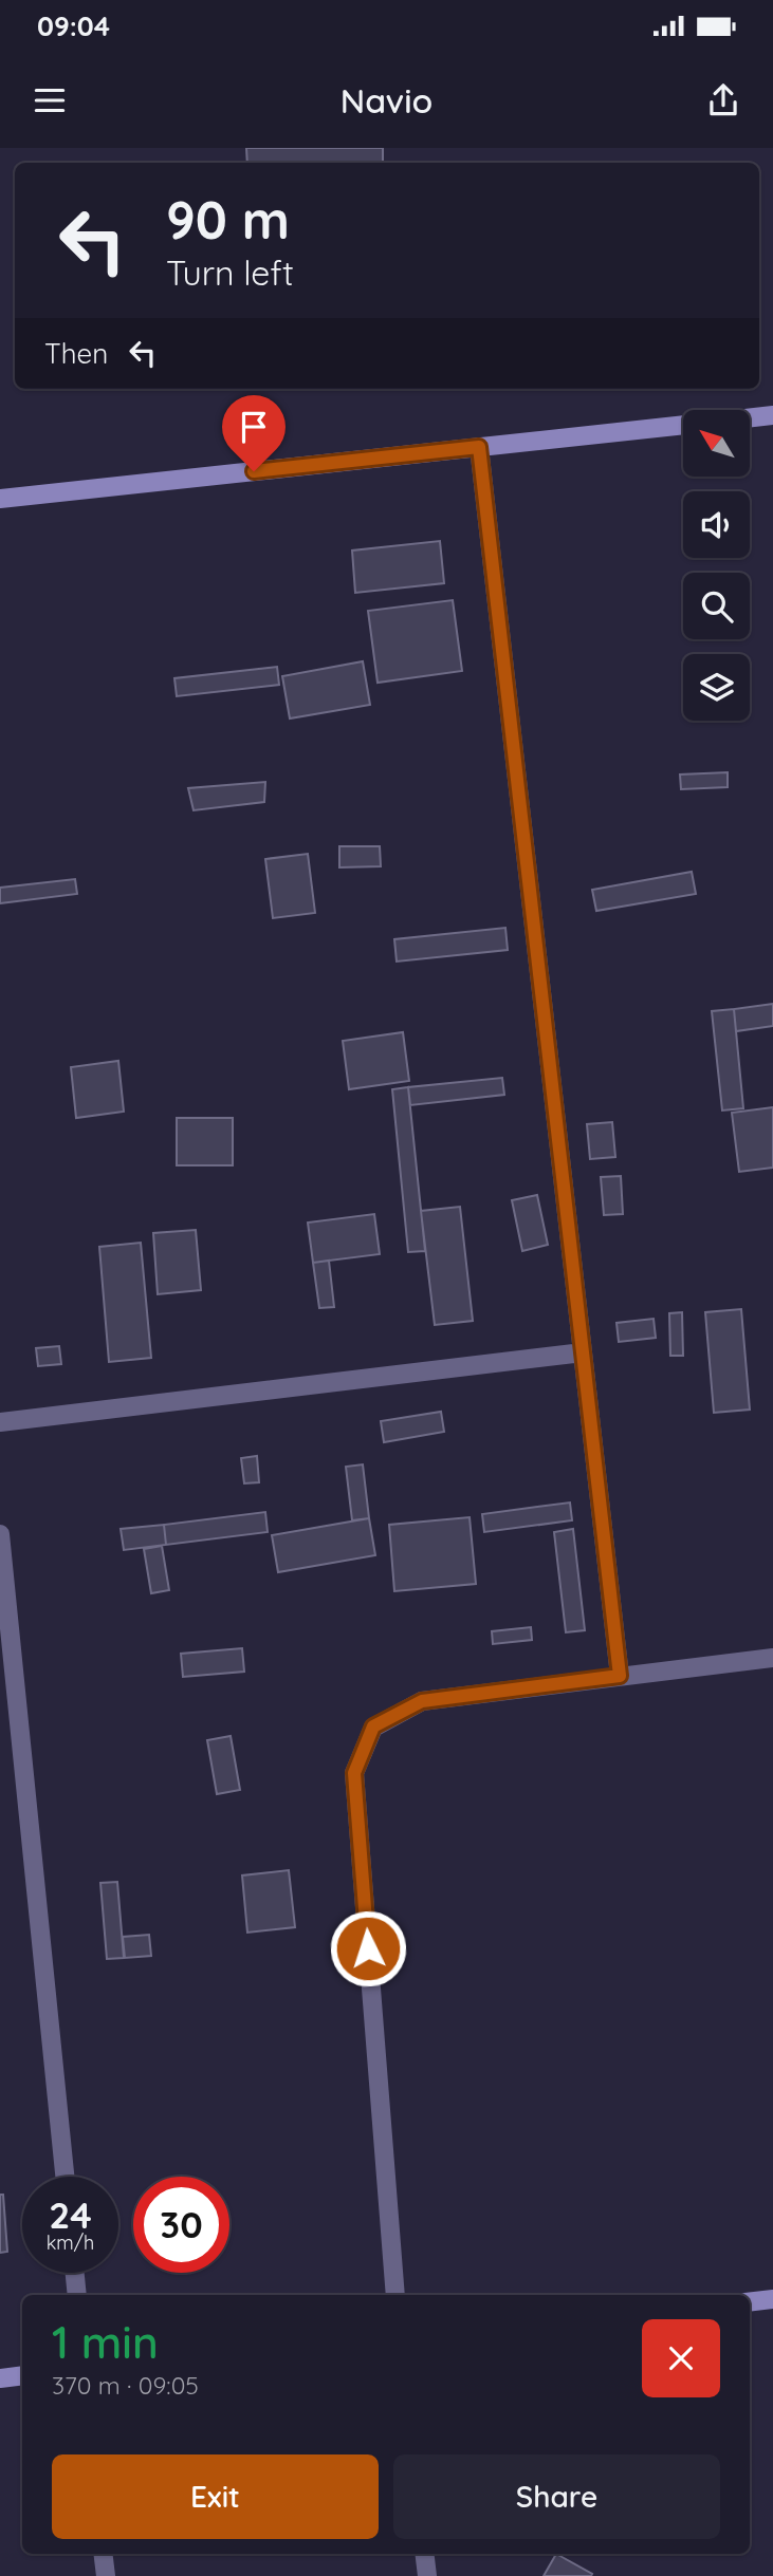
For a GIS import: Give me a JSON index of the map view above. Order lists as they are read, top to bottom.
{
  "north": "top left",
  "page": {
    "status": "09:04",
    "header": "Navio",
    "turn": ["90 m", "Turn left"],
    "then": "Then",
    "speed": "24 km/h",
    "limit": "30",
    "heading": ["1 min", "370 m · 09:05"],
    "buttons": ["Exit", "Share"]
  }
}
